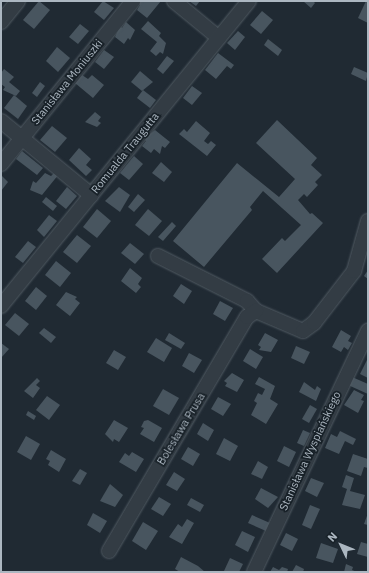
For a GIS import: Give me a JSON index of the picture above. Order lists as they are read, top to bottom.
{
  "streets": {
    "street": [
      "Stanisława Moniuszki",
      "Romualda Traugutta",
      "Bolesława Prusa",
      "Stanisława Wyspiańskiego"
    ]
  },
  "north": "top left"
}
